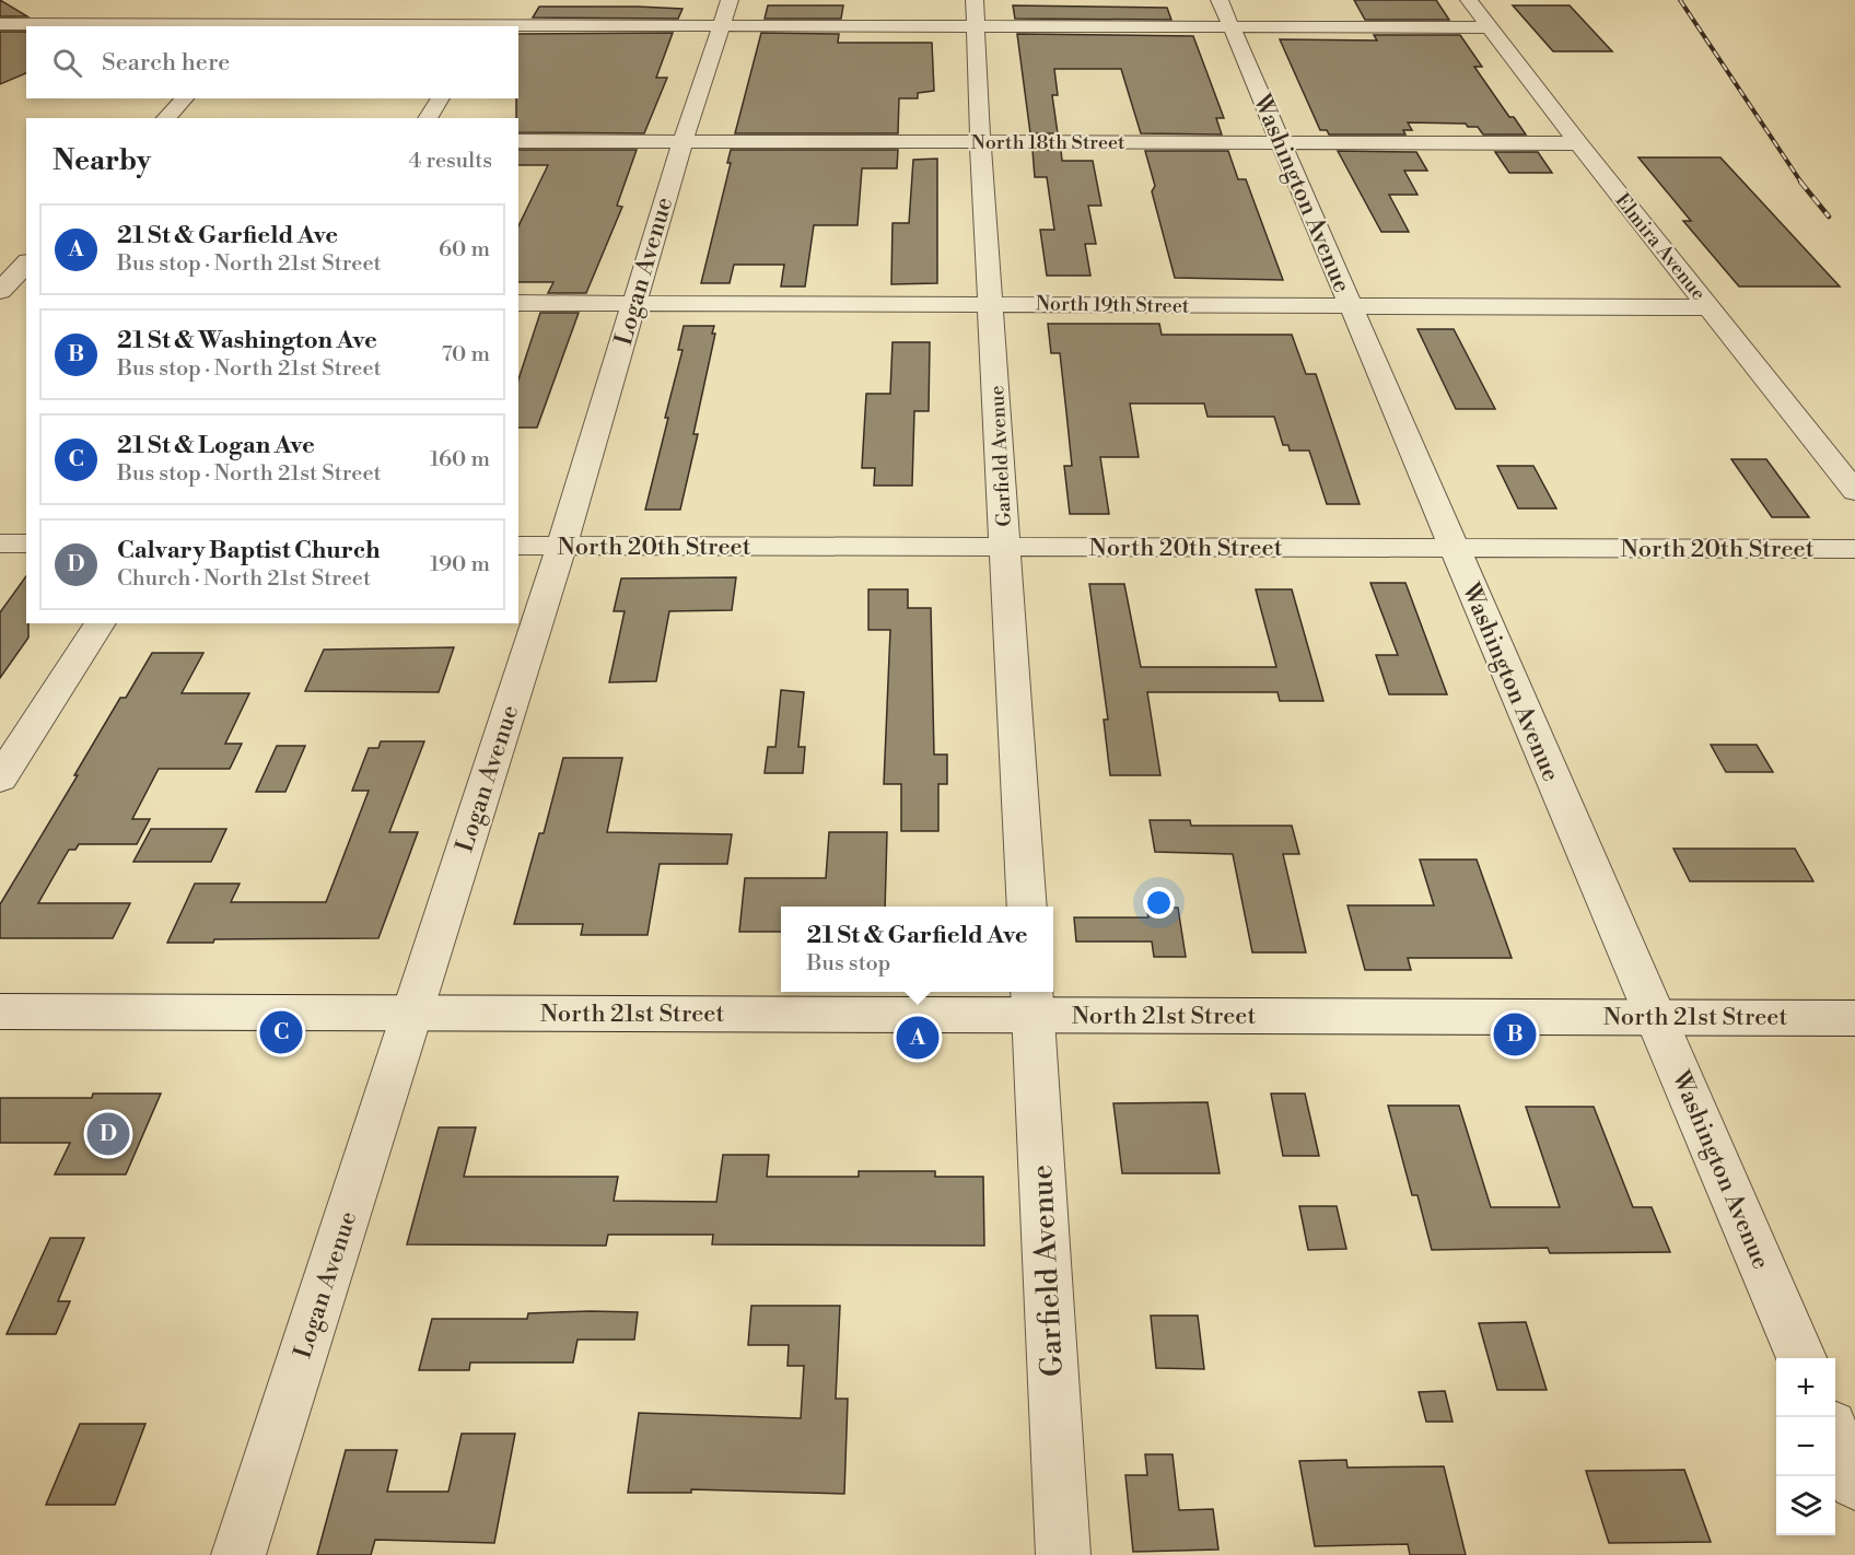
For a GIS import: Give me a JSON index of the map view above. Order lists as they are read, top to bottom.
{
  "streets": {
    "street": [
      "North 18th Street",
      "Washington Avenue",
      "Elmira Avenue",
      "Logan Avenue",
      "North 19th Street",
      "Garfield Avenue",
      "North 20th Street",
      "North 21st Street"
    ]
  },
  "crossings": [
    ["North 18th Street", "Washington Avenue"],
    ["North 18th Street", "Elmira Avenue"],
    ["North 18th Street", "Logan Avenue"],
    ["North 18th Street", "Garfield Avenue"],
    ["Washington Avenue", "North 19th Street"],
    ["Washington Avenue", "North 20th Street"],
    ["Washington Avenue", "North 21st Street"],
    ["Elmira Avenue", "North 19th Street"],
    ["Logan Avenue", "North 19th Street"],
    ["Logan Avenue", "North 20th Street"],
    ["Logan Avenue", "North 21st Street"],
    ["North 19th Street", "Garfield Avenue"],
    ["Garfield Avenue", "North 20th Street"],
    ["Garfield Avenue", "North 21st Street"]
  ],
  "page": {
    "search": "Search here",
    "heading": ["Nearby", "4 results"],
    "list": [
      {
        "mark": "A",
        "name": "21 St & Garfield Ave",
        "note": "Bus stop · North 21st Street",
        "value": "60 m"
      },
      {
        "mark": "B",
        "name": "21 St & Washington Ave",
        "note": "Bus stop · North 21st Street",
        "value": "70 m"
      },
      {
        "mark": "C",
        "name": "21 St & Logan Ave",
        "note": "Bus stop · North 21st Street",
        "value": "160 m"
      },
      {
        "mark": "D",
        "name": "Calvary Baptist Church",
        "note": "Church · North 21st Street",
        "value": "190 m"
      }
    ],
    "popup": ["21 St & Garfield Ave", "Bus stop"],
    "pins": [
      "C",
      "B",
      "A",
      "D"
    ],
    "map_buttons": ["+", "−"]
  }
}
